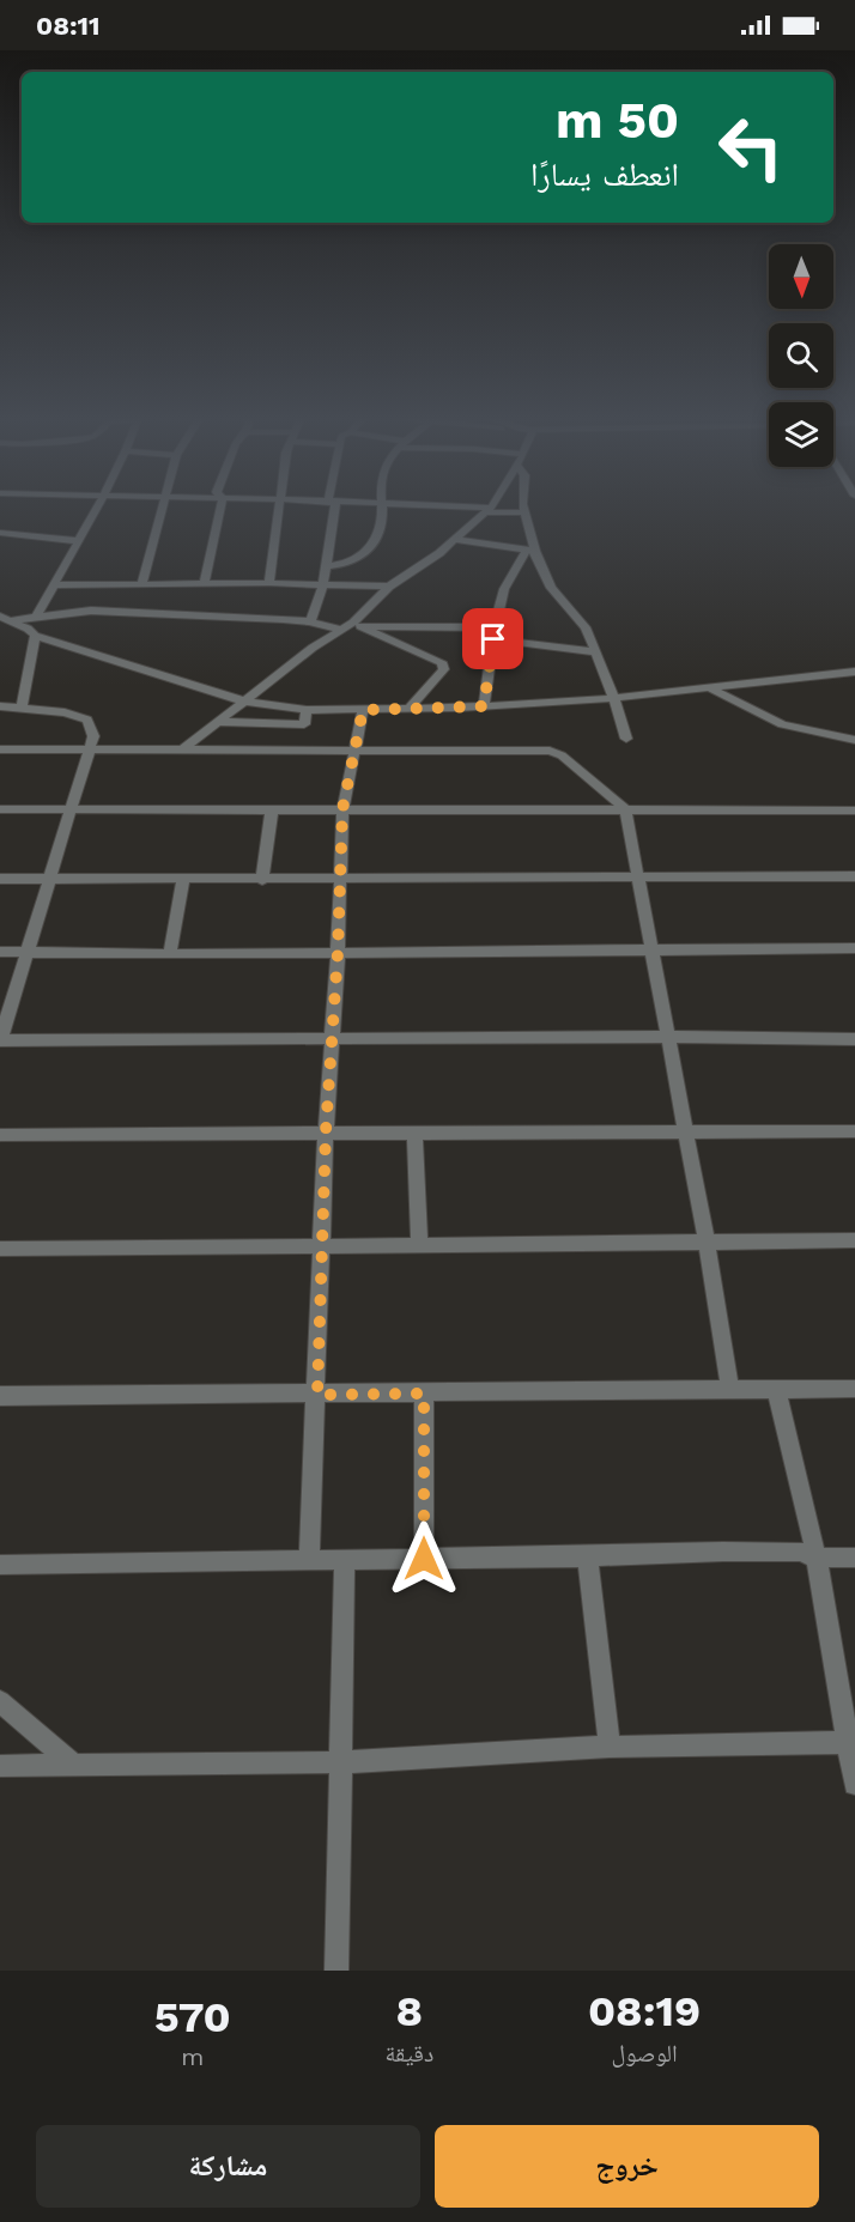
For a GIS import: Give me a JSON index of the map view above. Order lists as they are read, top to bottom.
{
  "north": "bottom",
  "page": {
    "status": "08:11",
    "turn": ["50 m", "انعطف يسارًا"],
    "eta": [
      "08:19",
      "الوصول",
      "8",
      "دقيقة",
      "570",
      "m"
    ],
    "buttons": ["خروج", "مشاركة"]
  }
}
